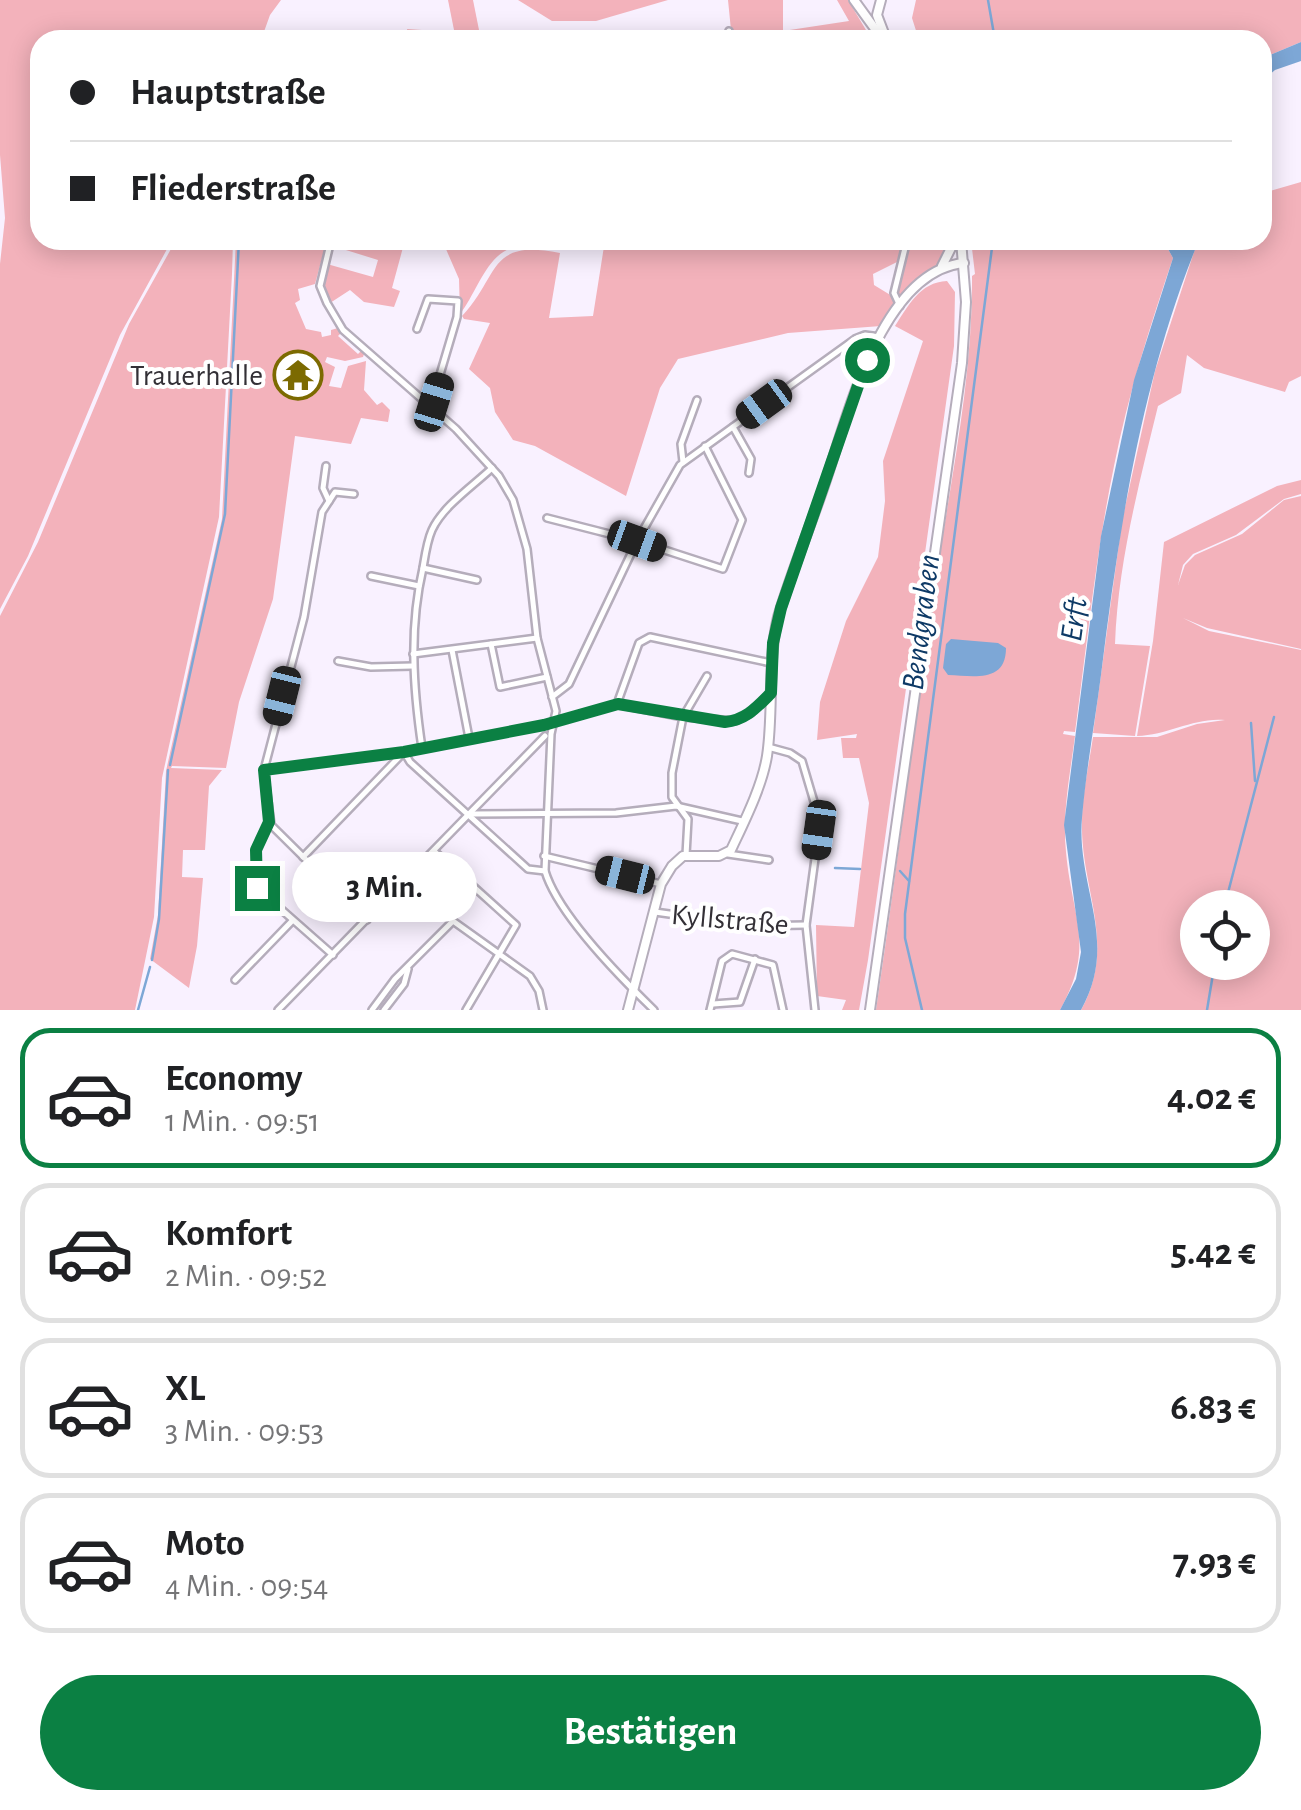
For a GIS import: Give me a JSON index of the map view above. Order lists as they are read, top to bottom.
{
  "streets": {
    "street": ["Kyllstraße"]
  },
  "water": ["Erft", "Bendgraben"],
  "places": {
    "temple": ["Trauerhalle"]
  },
  "page": {
    "banner": ["Hauptstraße", "Fliederstraße"],
    "bubble": "3 Min.",
    "list": [
      {
        "name": "Economy",
        "note": "1 Min. · 09:51",
        "value": "4.02 €"
      },
      {
        "name": "Komfort",
        "note": "2 Min. · 09:52",
        "value": "5.42 €"
      },
      {
        "name": "XL",
        "note": "3 Min. · 09:53",
        "value": "6.83 €"
      },
      {
        "name": "Moto",
        "note": "4 Min. · 09:54",
        "value": "7.93 €"
      }
    ],
    "buttons": "Bestätigen"
  }
}
